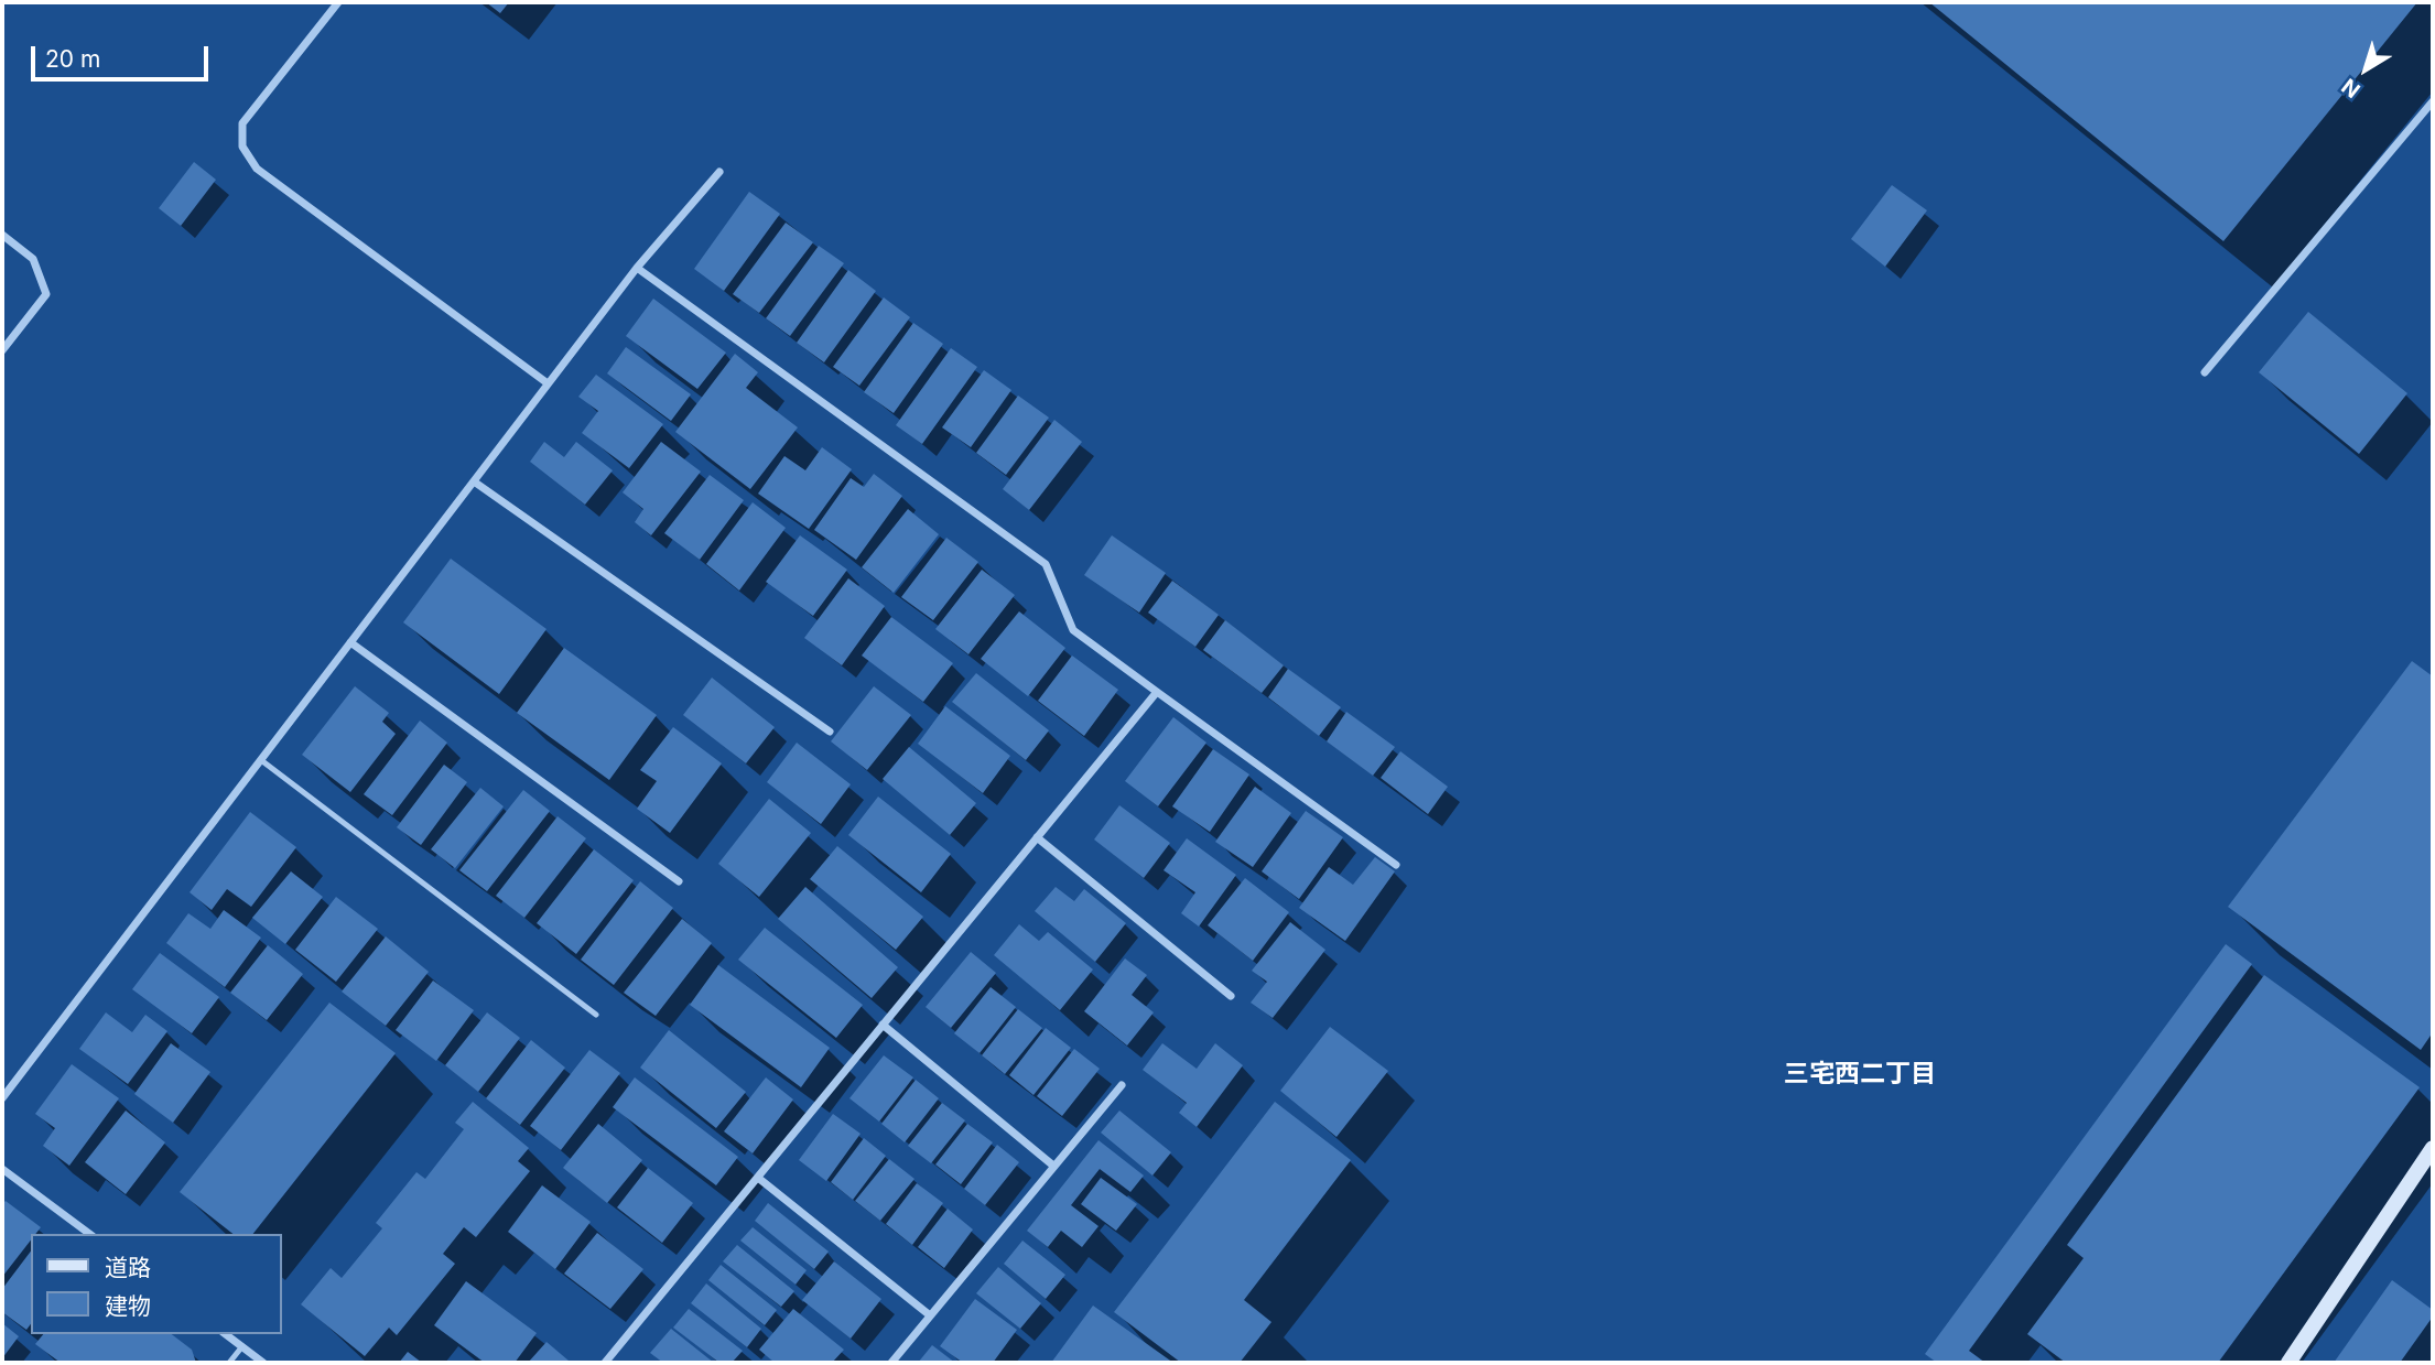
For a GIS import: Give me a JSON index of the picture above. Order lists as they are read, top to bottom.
{
  "districts": ["三宅西二丁目"],
  "legend": ["道路", "建物"],
  "scale_bar": "20 m",
  "north": "bottom left"
}
